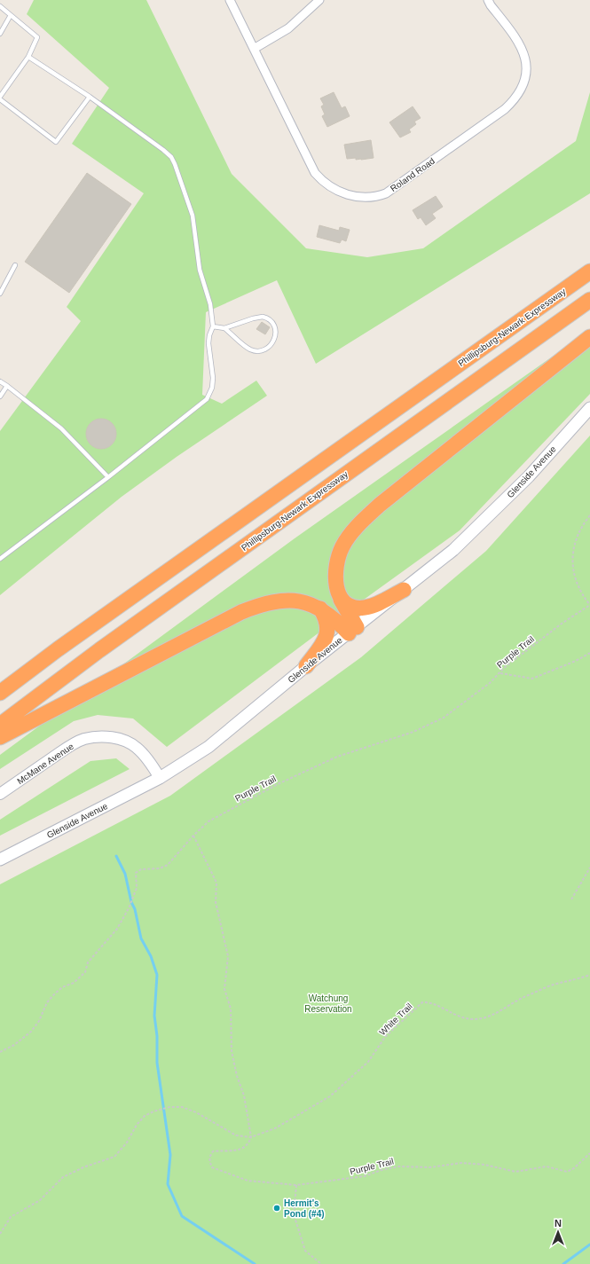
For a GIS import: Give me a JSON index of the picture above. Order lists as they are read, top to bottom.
{
  "streets": {
    "highway": ["Phillipsburg-Newark Expressway"],
    "main road": ["Glenside Avenue"],
    "street": ["Roland Road", "McMane Avenue"],
    "path": ["Purple Trail", "White Trail"]
  },
  "crossings": [
    ["Glenside Avenue", "McMane Avenue"],
    ["Purple Trail", "White Trail"]
  ],
  "parks": ["Watchung Reservation"],
  "places": ["Hermit's Pond (#4)"],
  "north": "top"
}
